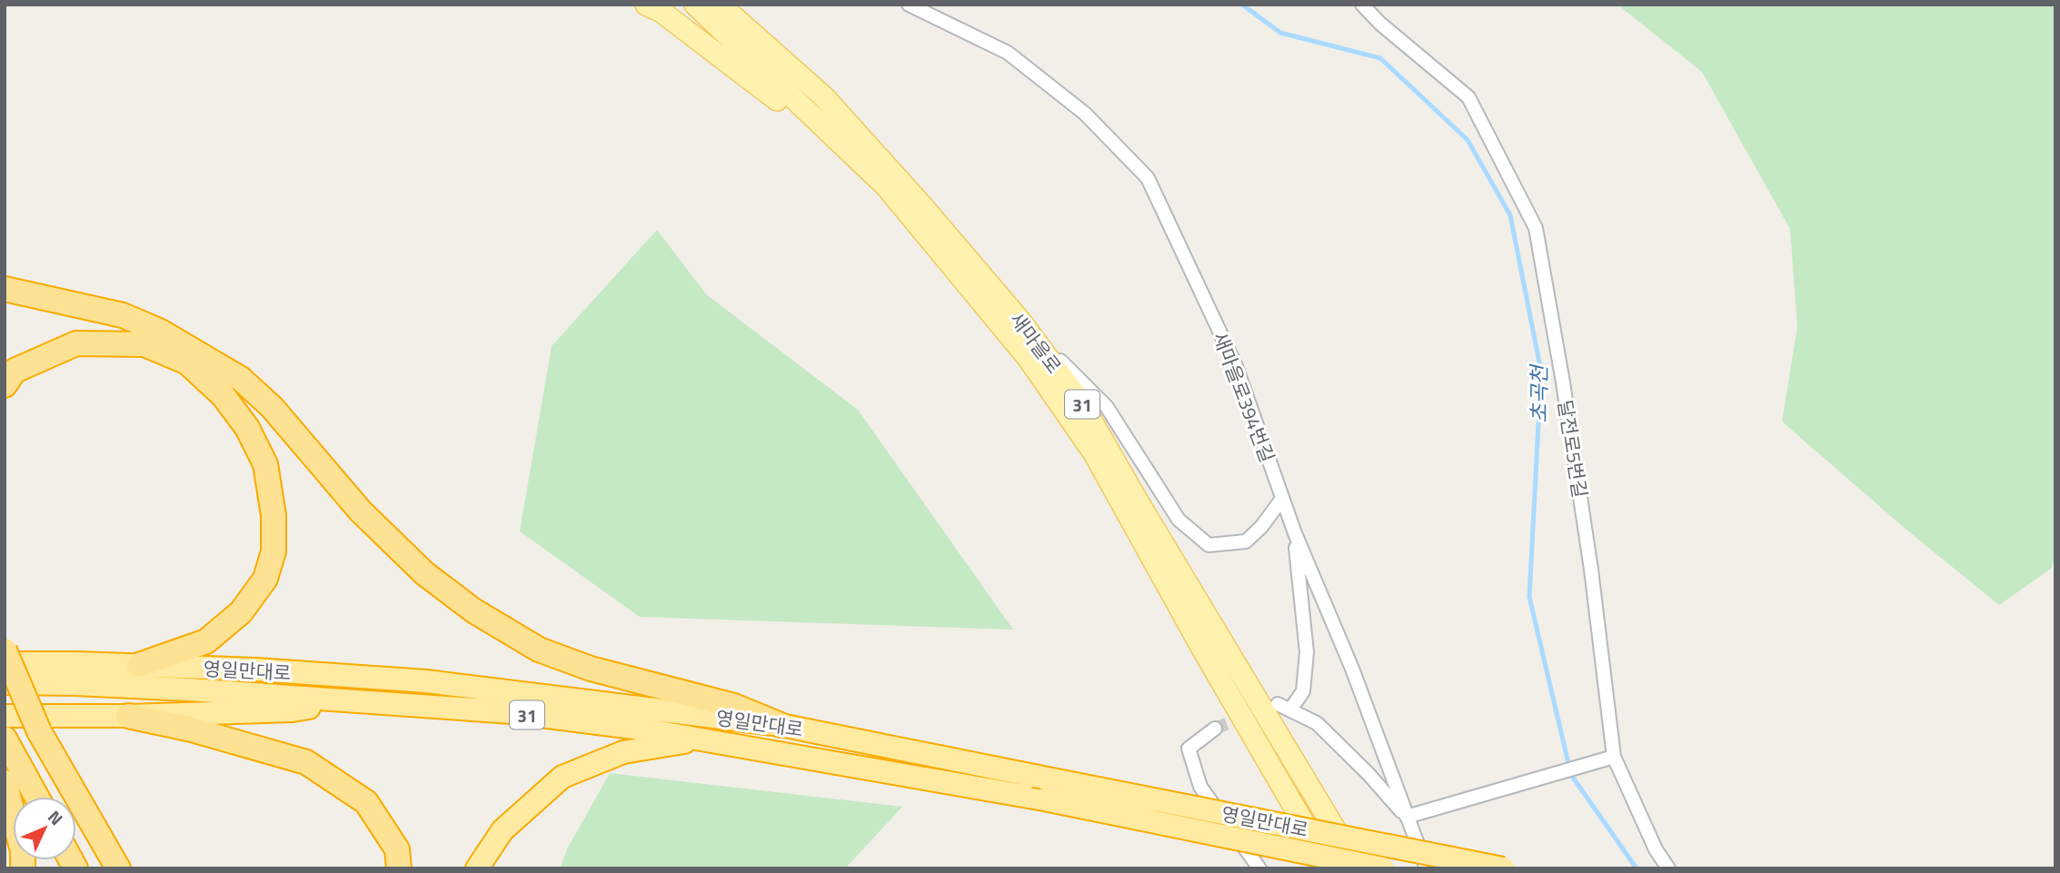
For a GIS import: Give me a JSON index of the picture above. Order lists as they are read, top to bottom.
{
  "streets": {
    "highway": ["31", "영일만대로"],
    "main road": ["새마을로"],
    "street": ["새마을로394번길", "달전로5번길"]
  },
  "water": ["초곡천"],
  "north": "top right"
}
